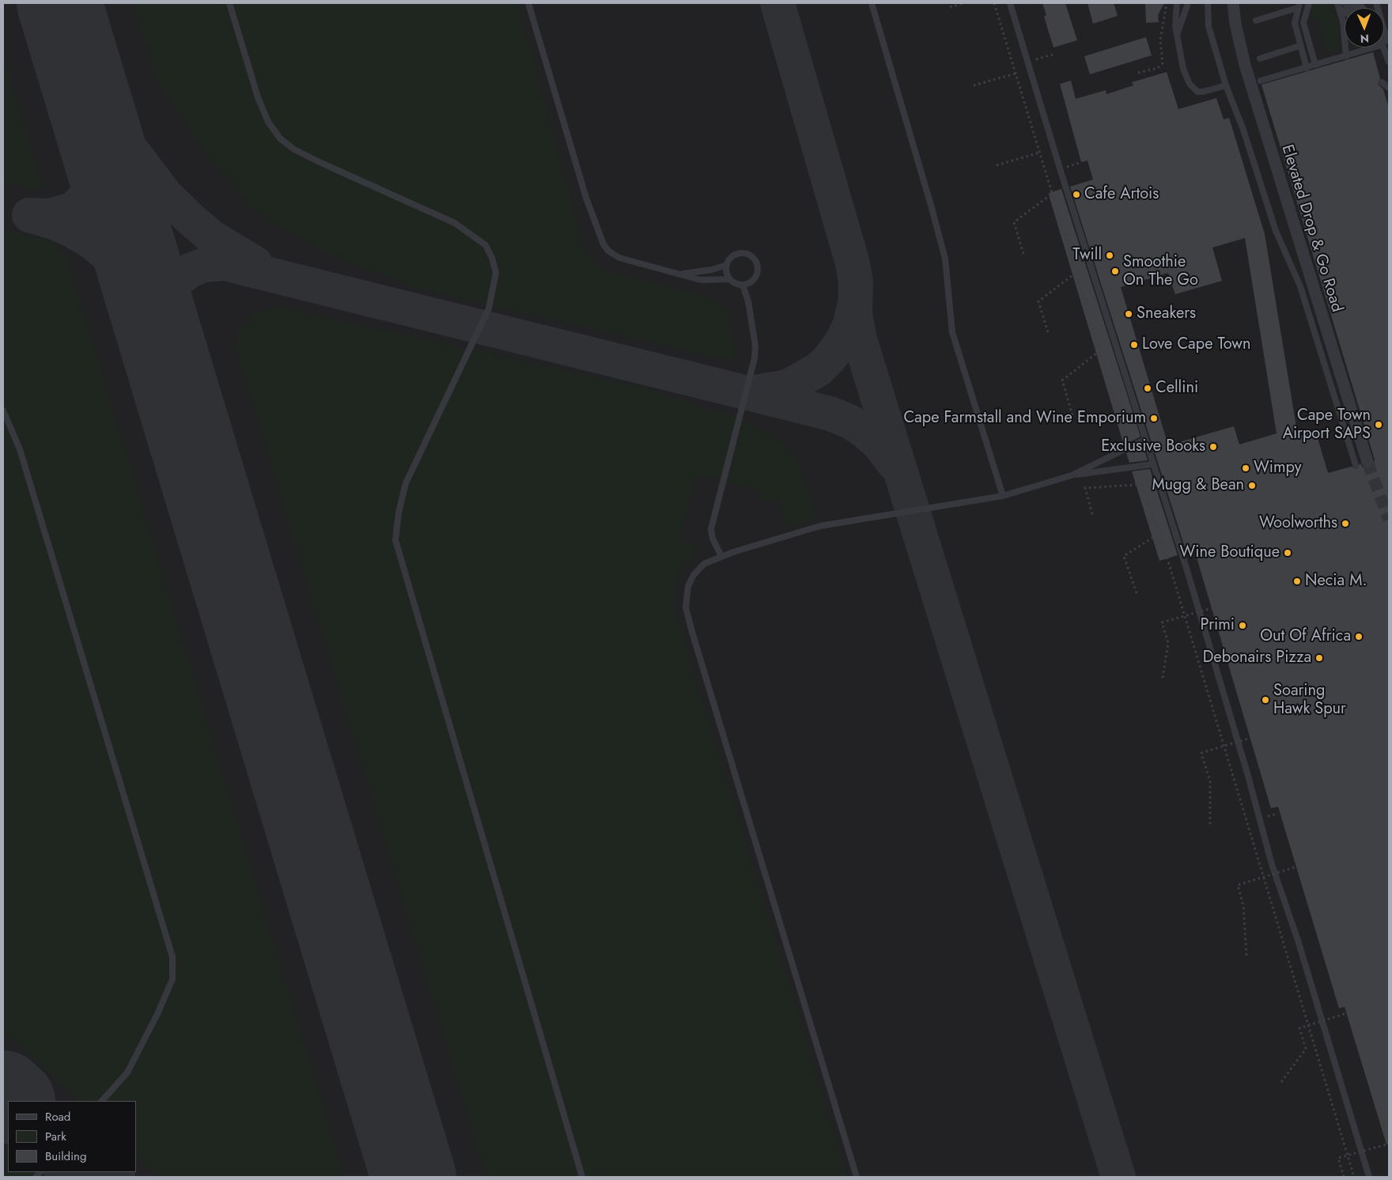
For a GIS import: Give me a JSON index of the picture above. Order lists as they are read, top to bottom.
{
  "streets": {
    "street": ["Elevated Drop & Go Road"]
  },
  "places": [
    "Cafe Artois",
    "Twill",
    "Smoothie On The Go",
    "Sneakers",
    "Love Cape Town",
    "Cellini",
    "Cape Farmstall and Wine Emporium",
    "Cape Town Airport SAPS",
    "Exclusive Books",
    "Wimpy",
    "Mugg & Bean",
    "Woolworths",
    "Wine Boutique",
    "Necia M.",
    "Primi",
    "Out Of Africa",
    "Debonairs Pizza",
    "Soaring Hawk Spur"
  ],
  "legend": ["Road", "Park", "Building"],
  "north": "bottom"
}
